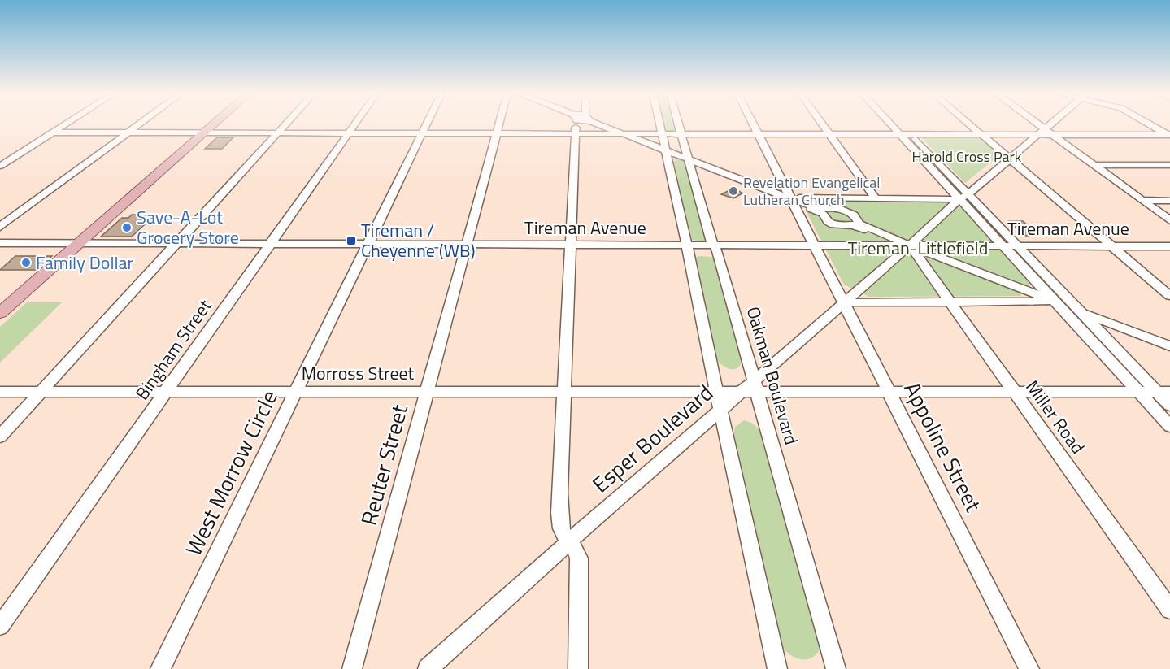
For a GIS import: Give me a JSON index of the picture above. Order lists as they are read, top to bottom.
{
  "streets": {
    "street": [
      "Tireman Avenue",
      "Bingham Street",
      "Morross Street",
      "Oakman Boulevard",
      "Miller Road",
      "Esper Boulevard",
      "Appoline Street",
      "Reuter Street",
      "West Morrow Circle"
    ]
  },
  "crossings": [
    ["Tireman Avenue", "Bingham Street"],
    ["Tireman Avenue", "Oakman Boulevard"],
    ["Tireman Avenue", "Miller Road"],
    ["Tireman Avenue", "Esper Boulevard"],
    ["Tireman Avenue", "Appoline Street"],
    ["Tireman Avenue", "Reuter Street"],
    ["Tireman Avenue", "West Morrow Circle"],
    ["Bingham Street", "Morross Street"],
    ["Morross Street", "Esper Boulevard"],
    ["Morross Street", "Reuter Street"],
    ["Morross Street", "West Morrow Circle"],
    ["Oakman Boulevard", "Esper Boulevard"],
    ["Miller Road", "Esper Boulevard"],
    ["Esper Boulevard", "Appoline Street"]
  ],
  "parks": ["Harold Cross Park", "Tireman-Littlefield"],
  "places": {
    "other": ["Revelation Evangelical Lutheran Church", "Save-A-Lot Grocery Store", "Family Dollar"],
    "transit": ["Tireman / Cheyenne (WB)"]
  }
}
